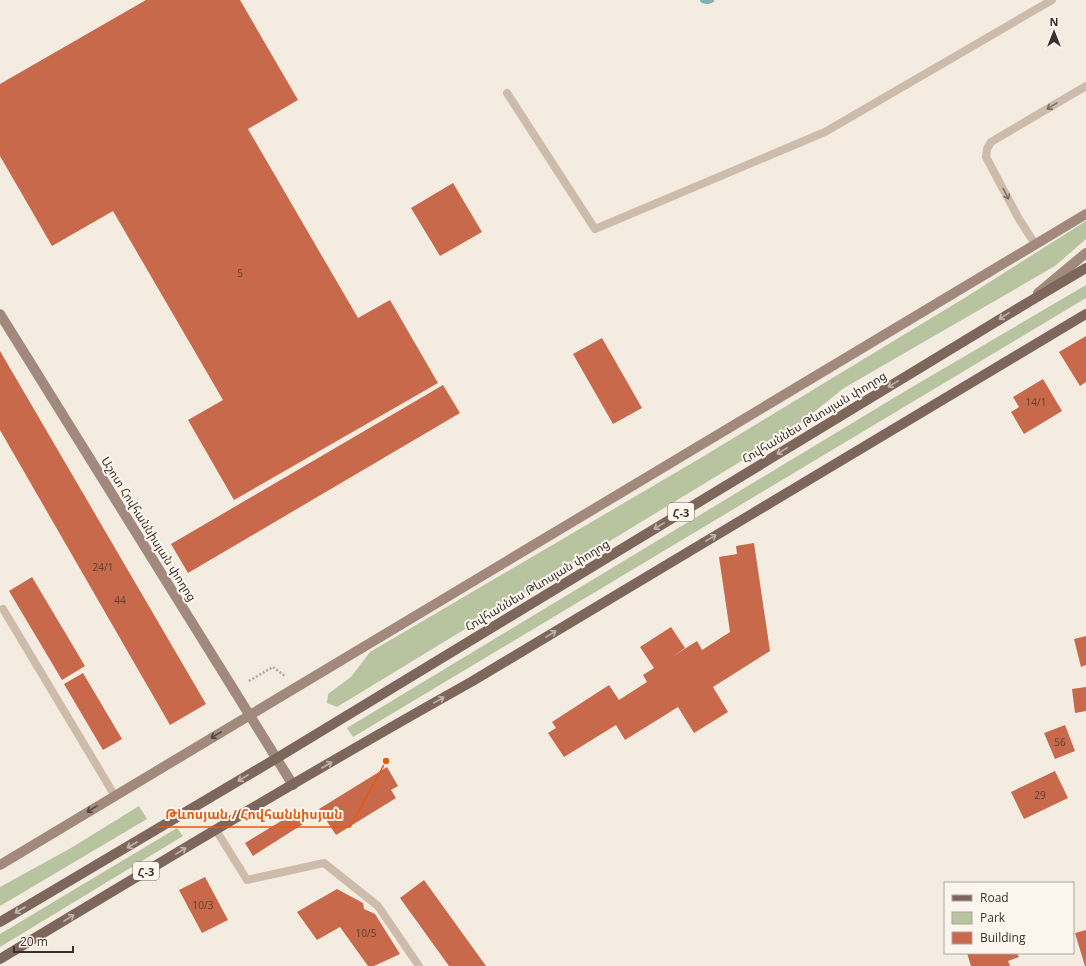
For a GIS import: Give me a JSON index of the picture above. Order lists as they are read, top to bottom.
{
  "streets": {
    "main road": ["Հովհաննես Թևոսյան փողոց", "Հ-3"],
    "street": ["Աշոտ Հովհաննիսյան փողոց"]
  },
  "crossings": [
    ["Հովհաննես Թևոսյան փողոց", "Աշոտ Հովհաննիսյան փողոց"],
    ["Հ-3", "Աշոտ Հովհաննիսյան փողոց"]
  ],
  "places": ["Թևոսյան / Հովհաննիսյան"],
  "house_numbers": [
    "5",
    "14/1",
    "24/1",
    "44",
    "56",
    "29",
    "10/3",
    "10/5"
  ],
  "legend": ["Road", "Park", "Building"],
  "scale_bar": "20 m",
  "north": "top"
}
